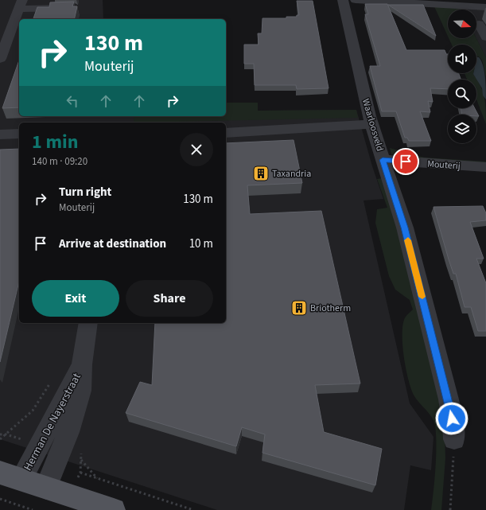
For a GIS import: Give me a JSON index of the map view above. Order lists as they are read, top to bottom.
{
  "streets": {
    "street": ["Waarloosveld", "Mouterij", "Herman De Nayerstraat"]
  },
  "crossings": [
    ["Waarloosveld", "Mouterij"]
  ],
  "places": {
    "building": ["Taxandria", "Briotherm"]
  },
  "north": "right",
  "page": {
    "turn": ["130 m", "Mouterij"],
    "heading": ["1 min", "140 m · 09:20"],
    "list": [
      {
        "name": "Turn right",
        "note": "Mouterij",
        "value": "130 m"
      },
      {
        "name": "Arrive at destination",
        "value": "10 m"
      }
    ],
    "buttons": ["Exit", "Share"]
  }
}
